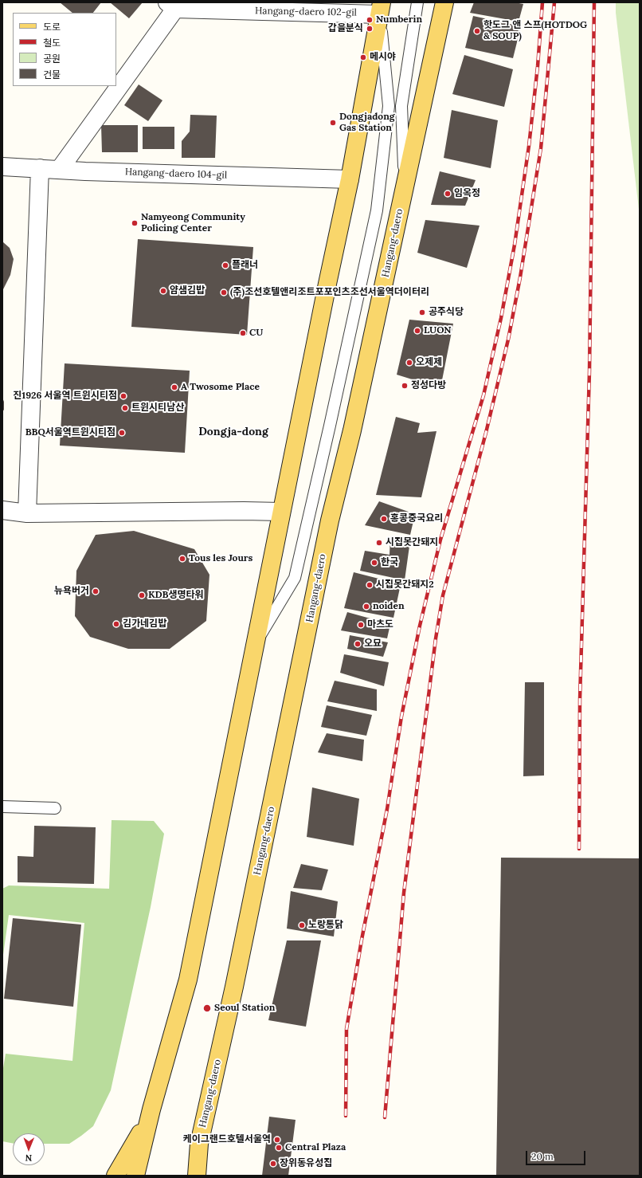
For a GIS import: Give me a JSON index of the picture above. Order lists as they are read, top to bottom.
{
  "streets": {
    "main road": ["Hangang-daero"],
    "street": ["Hangang-daero 102-gil", "Hangang-daero 104-gil"]
  },
  "crossings": [
    ["Hangang-daero 102-gil", "Hangang-daero 104-gil"]
  ],
  "districts": ["Dongja-dong"],
  "places": [
    "Numberin",
    "갑을분식",
    "핫도그 앤 스프(HOTDOG & SOUP)",
    "메시야",
    "Dongjadong Gas Station",
    "임옥정",
    "Namyeong Community Policing Center",
    "플래너",
    "얌샘김밥",
    "(주)조선호텔앤리조트포포인츠조선서울역더이터리",
    "공주식당",
    "LUON",
    "CU",
    "오제제",
    "정성다방",
    "A Twosome Place",
    "진1926 서울역 트윈시티점",
    "트윈시티남산",
    "BBQ서울역트윈시티점",
    "홍콩중국요리",
    "시집못간돼지",
    "Tous les Jours",
    "한국",
    "시집못간돼지2",
    "뉴욕버거",
    "KDB생명타워",
    "noiden",
    "김가네김밥",
    "마츠도",
    "오묘",
    "노랑통닭",
    "Seoul Station",
    "케이그랜드호텔서울역",
    "Central Plaza",
    "장위동유성집"
  ],
  "legend": [
    "도로",
    "철도",
    "공원",
    "건물"
  ],
  "scale_bar": "20 m",
  "north": "bottom"
}
